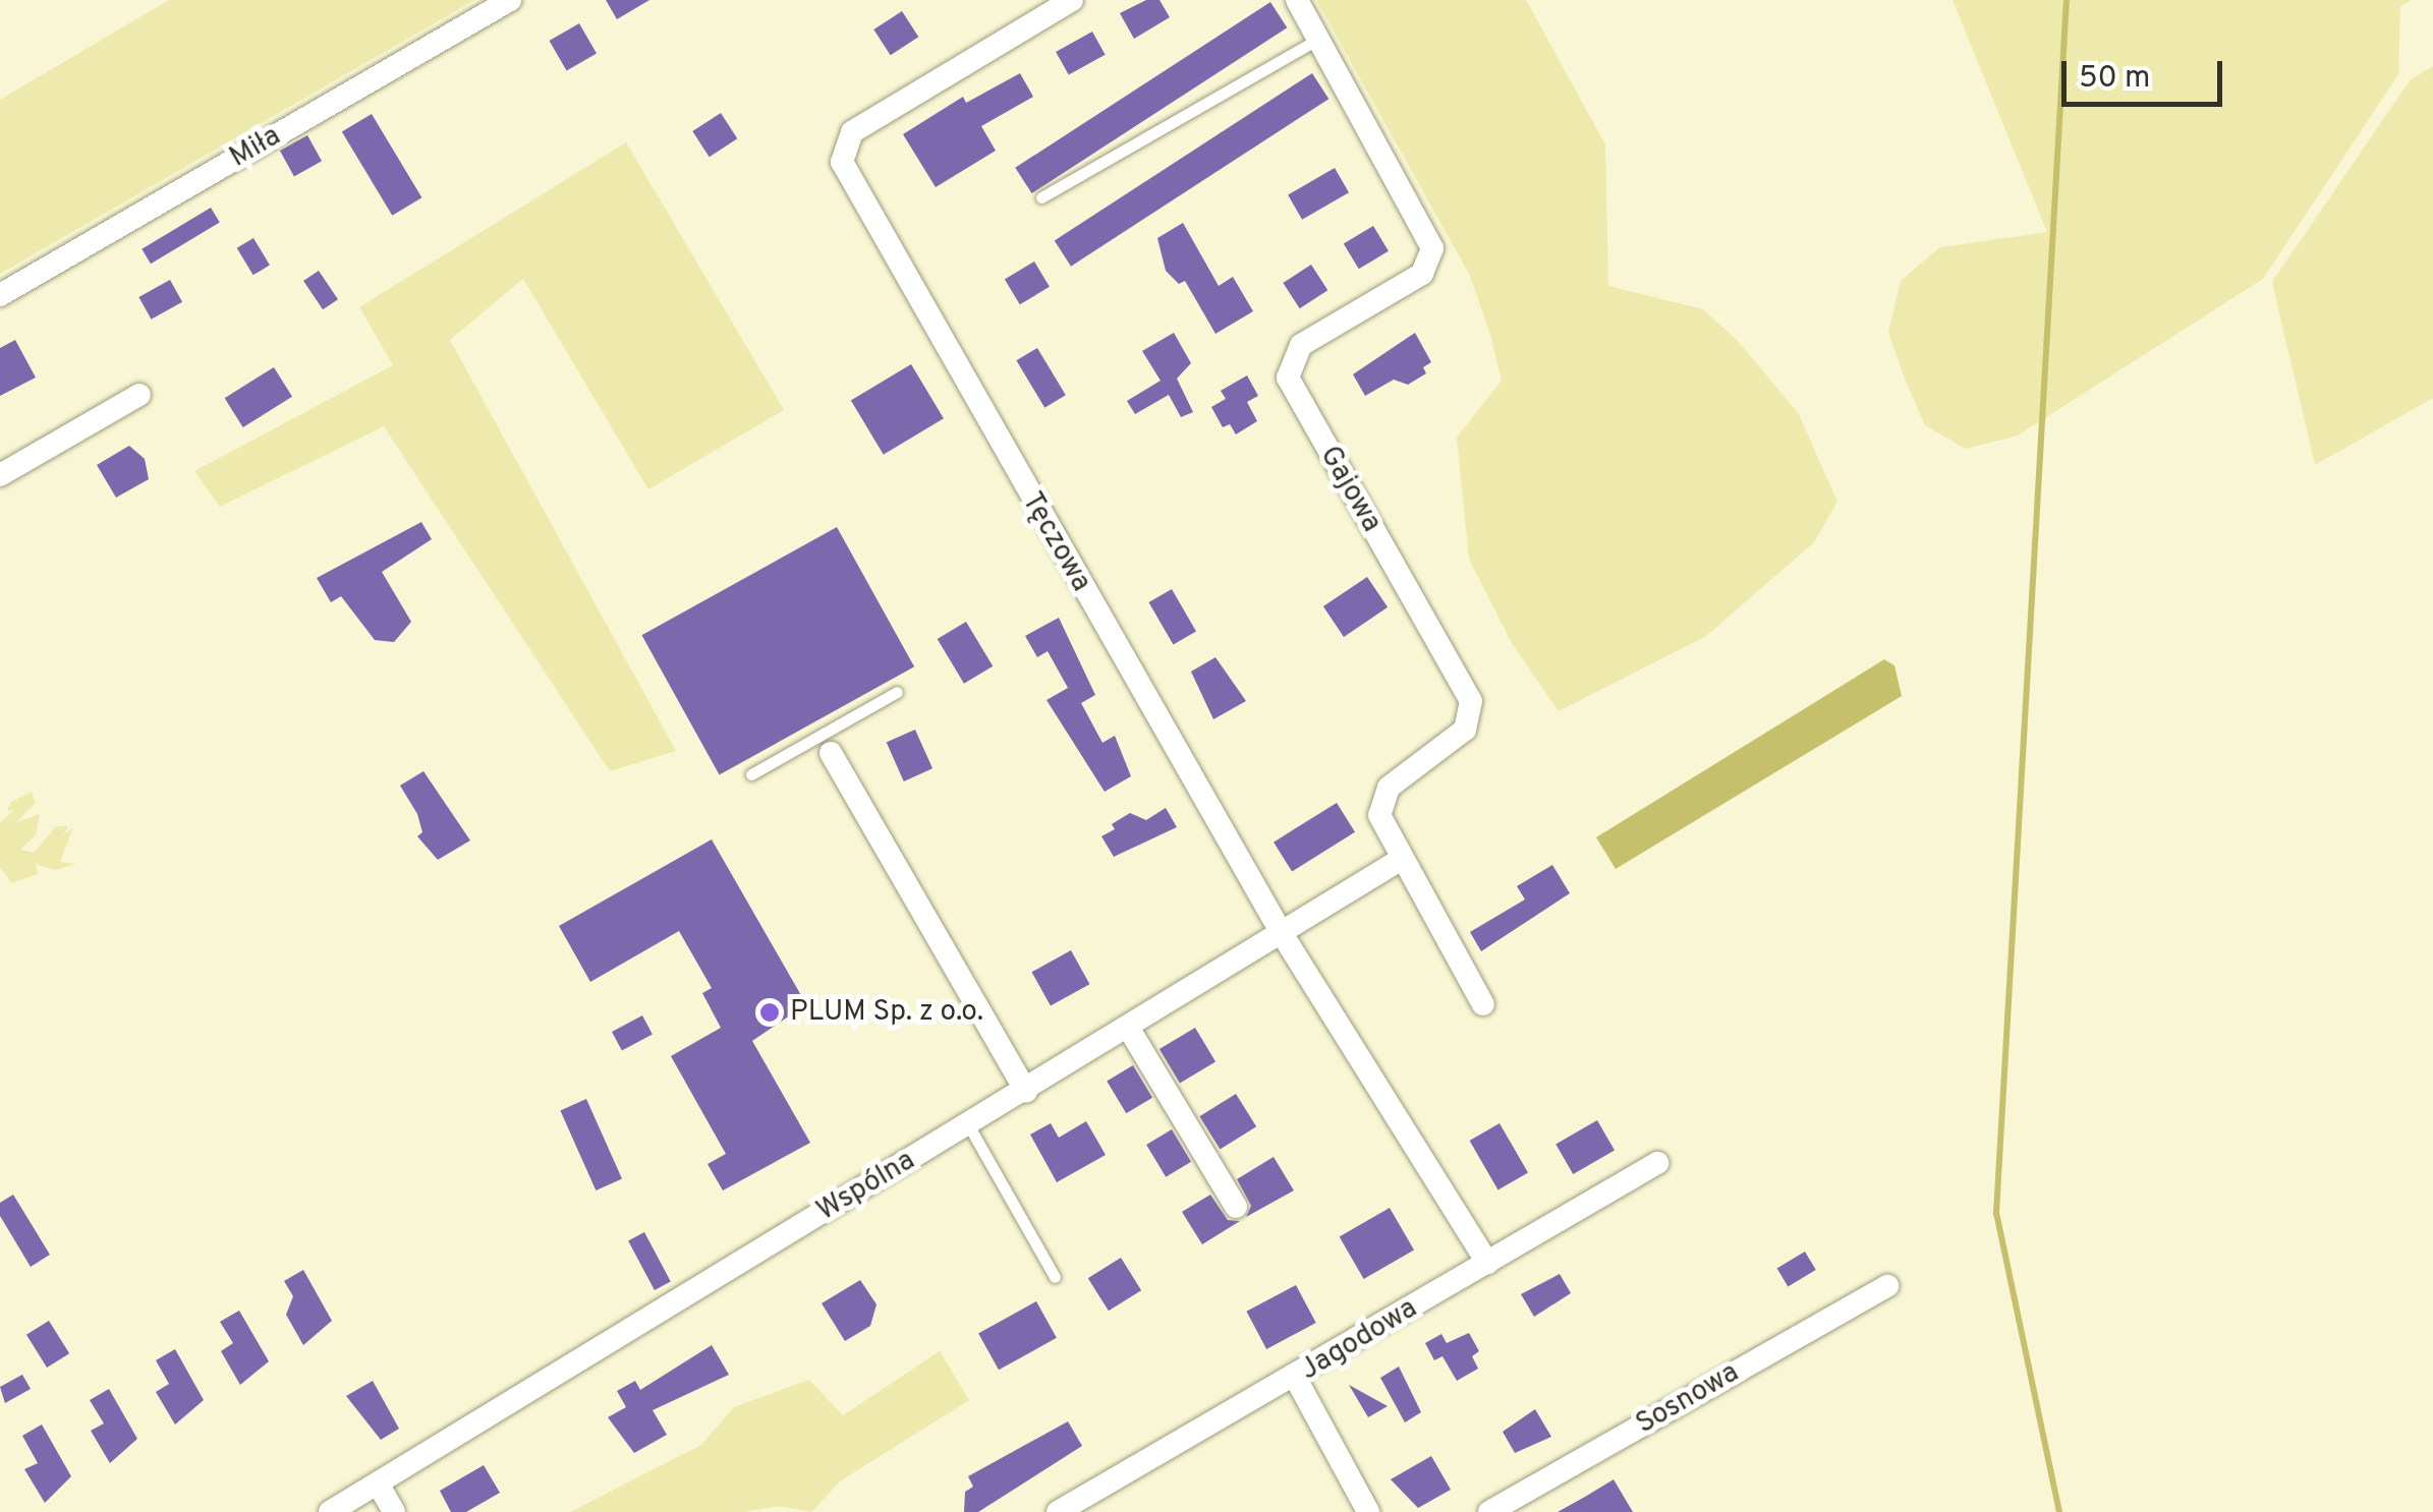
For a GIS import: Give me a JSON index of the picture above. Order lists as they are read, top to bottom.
{
  "streets": {
    "street": [
      "Miła",
      "Gajowa",
      "Tęczowa",
      "Wspólna",
      "Jagodowa",
      "Sosnowa"
    ]
  },
  "crossings": [
    ["Gajowa", "Wspólna"],
    ["Tęczowa", "Wspólna"],
    ["Tęczowa", "Jagodowa"]
  ],
  "places": ["PLUM Sp. z o.o."],
  "scale_bar": "50 m"
}
